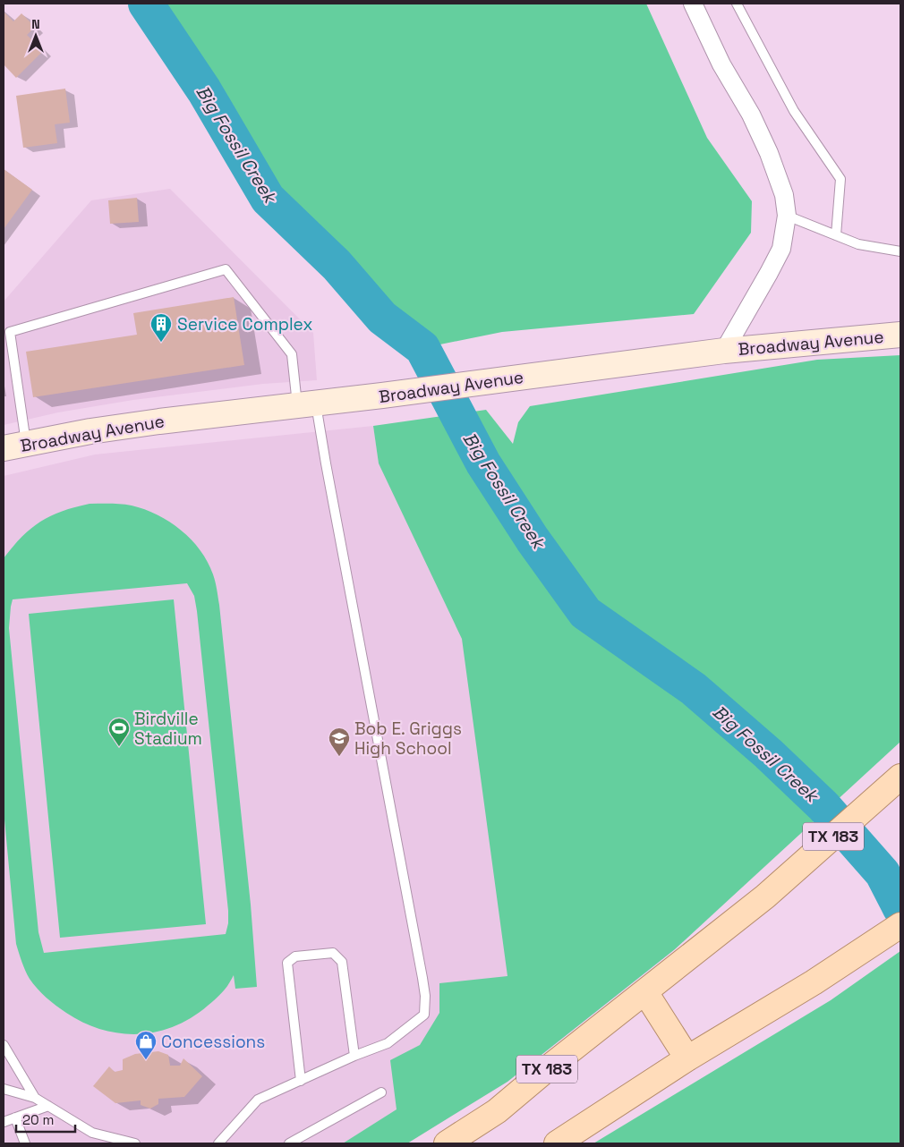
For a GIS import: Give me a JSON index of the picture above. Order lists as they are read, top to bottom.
{
  "streets": {
    "main road": ["Broadway Avenue", "TX 183"]
  },
  "water": ["Big Fossil Creek"],
  "places": {
    "building": ["Service Complex"],
    "sports": ["Birdville Stadium"],
    "school or university": ["Bob E. Griggs High School"],
    "shop": ["Concessions"]
  },
  "scale_bar": "20 m",
  "north": "top"
}
